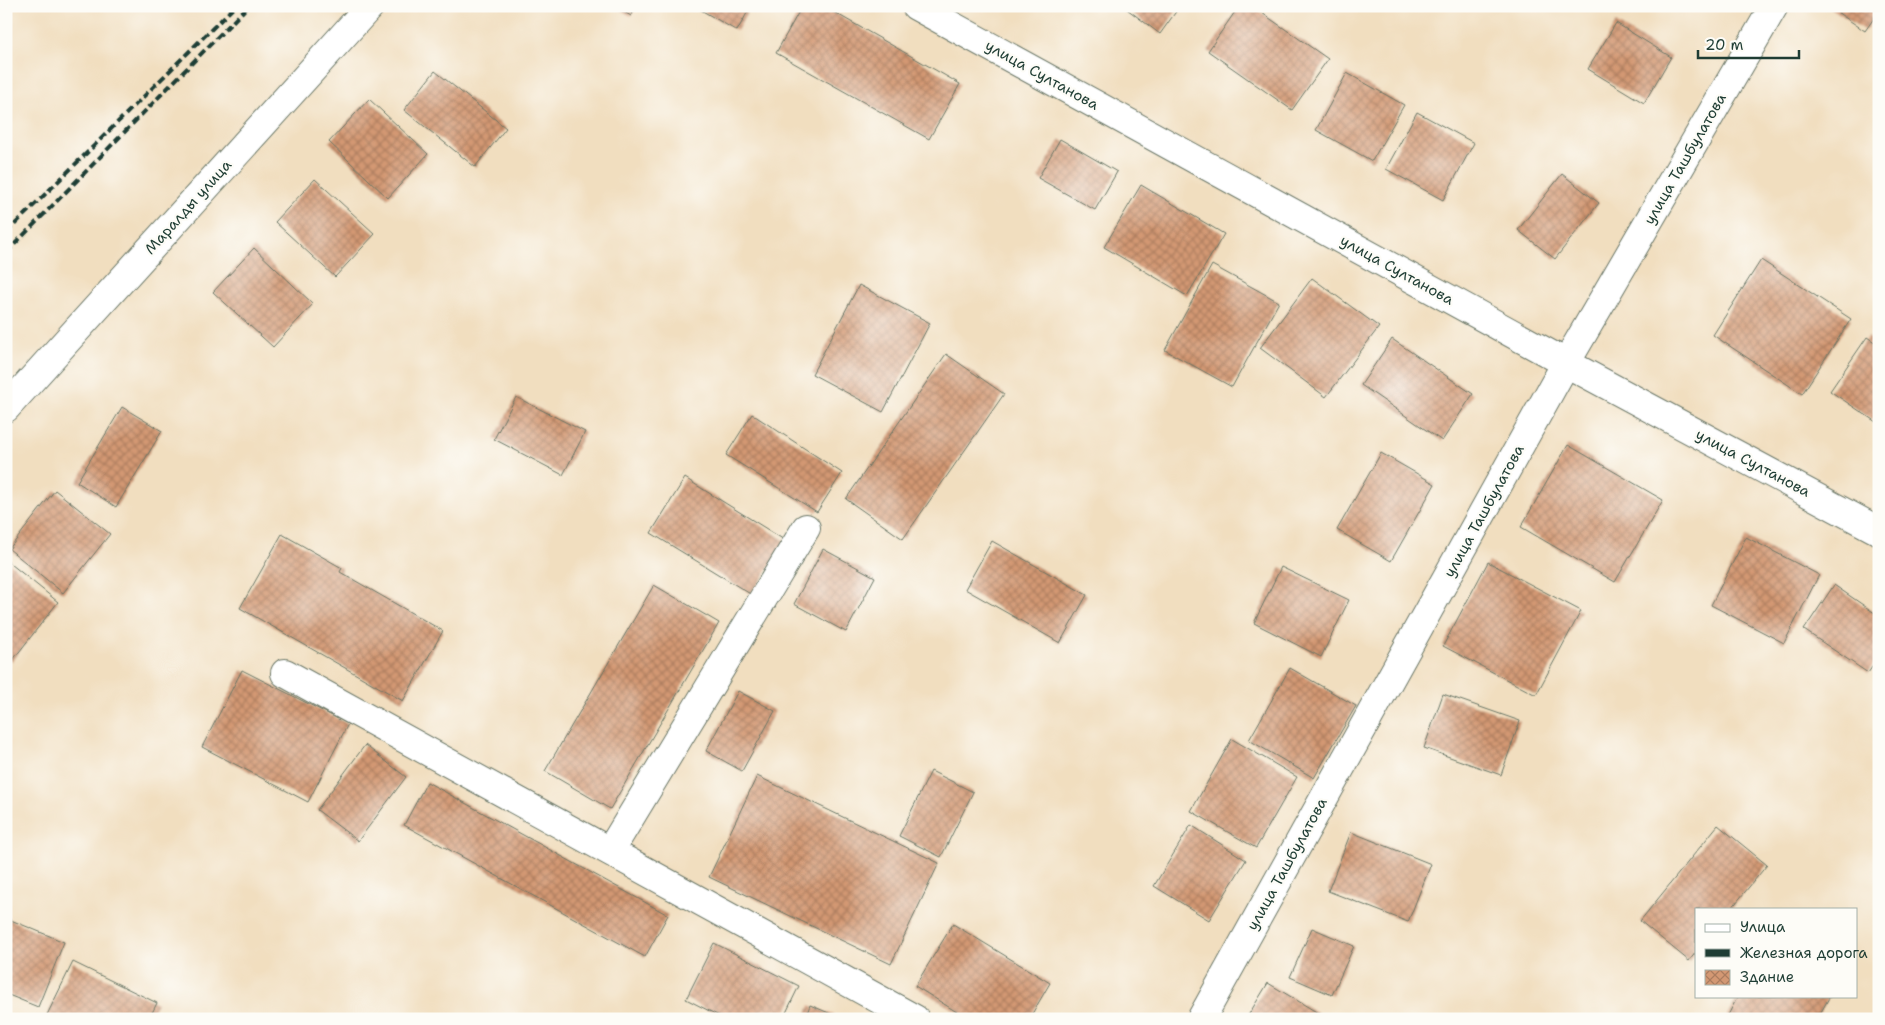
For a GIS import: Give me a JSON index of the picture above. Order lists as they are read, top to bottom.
{
  "streets": {
    "street": ["улица Султанова", "улица Ташбулатова", "Маралды улица"]
  },
  "crossings": [
    ["улица Султанова", "улица Ташбулатова"]
  ],
  "legend": ["Улица", "Железная дорога", "Здание"],
  "scale_bar": "20 m"
}
